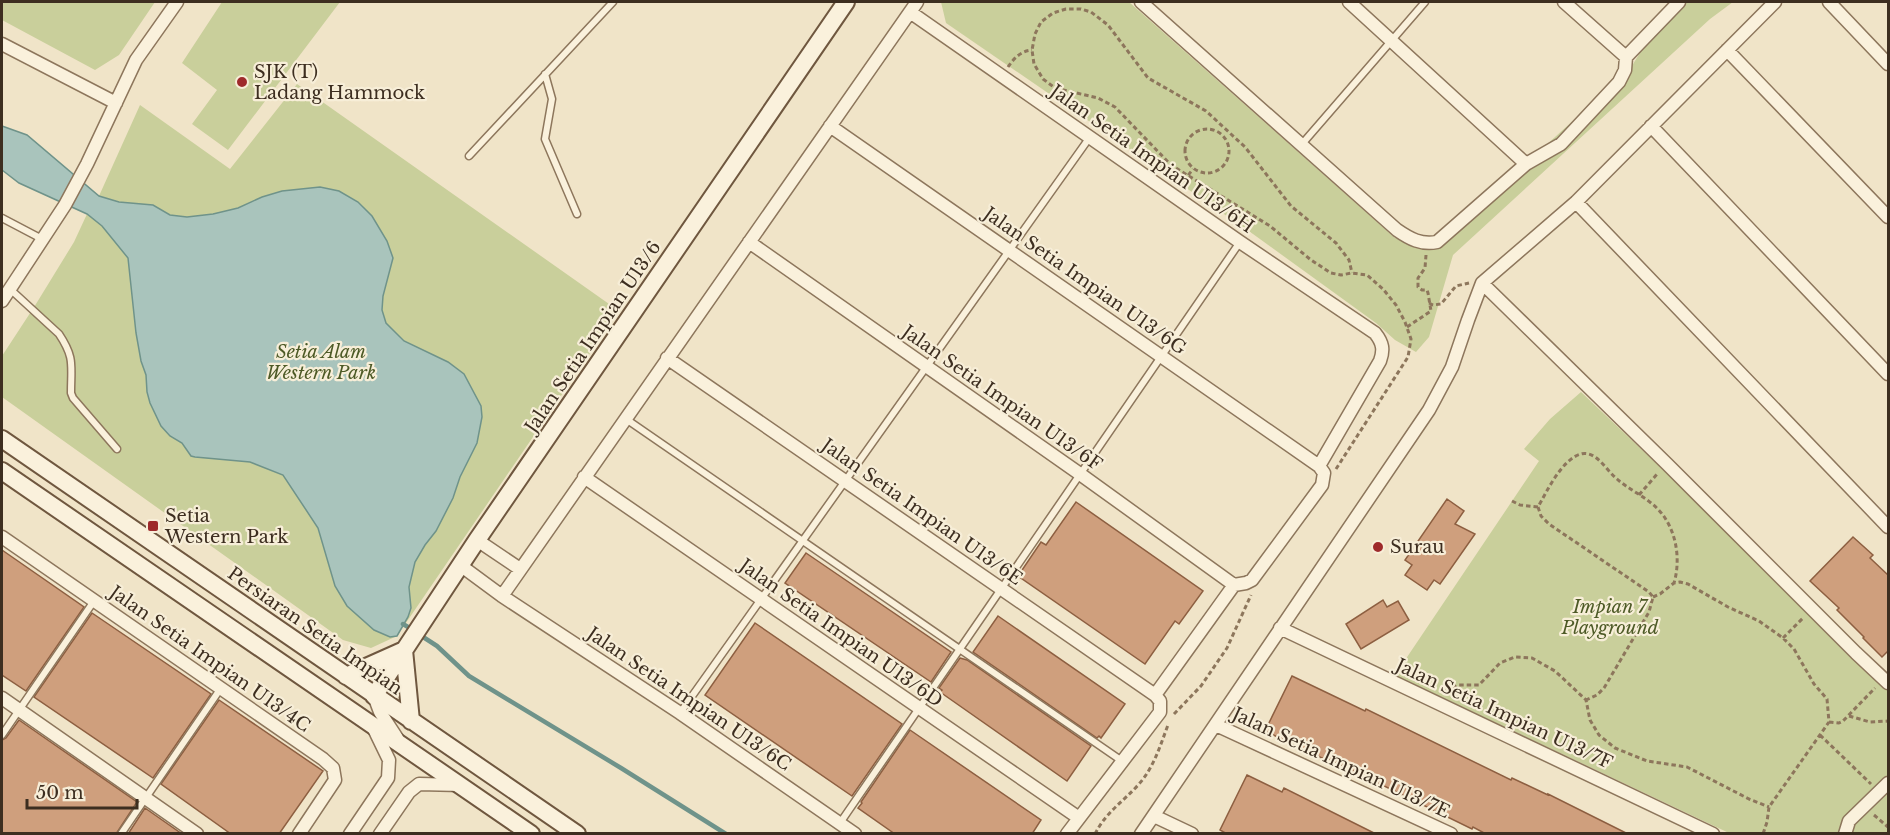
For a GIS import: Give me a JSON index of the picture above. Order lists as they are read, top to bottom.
{
  "streets": {
    "street": [
      "Jalan Setia Impian U13/6H",
      "Jalan Setia Impian U13/6G",
      "Jalan Setia Impian U13/6",
      "Jalan Setia Impian U13/6F",
      "Jalan Setia Impian U13/6E",
      "Persiaran Setia Impian",
      "Jalan Setia Impian U13/6D",
      "Jalan Setia Impian U13/4C",
      "Jalan Setia Impian U13/6C",
      "Jalan Setia Impian U13/7F",
      "Jalan Setia Impian U13/7E"
    ]
  },
  "crossings": [
    ["Jalan Setia Impian U13/6H", "Jalan Setia Impian U13/6G"],
    ["Jalan Setia Impian U13/6", "Persiaran Setia Impian"],
    ["Jalan Setia Impian U13/6", "Jalan Setia Impian U13/6C"]
  ],
  "parks": ["Setia Alam Western Park", "Impian 7 Playground"],
  "places": {
    "other": ["SJK (T) Ladang Hammock", "Surau"],
    "transit": ["Setia Western Park"]
  },
  "scale_bar": "50 m"
}
